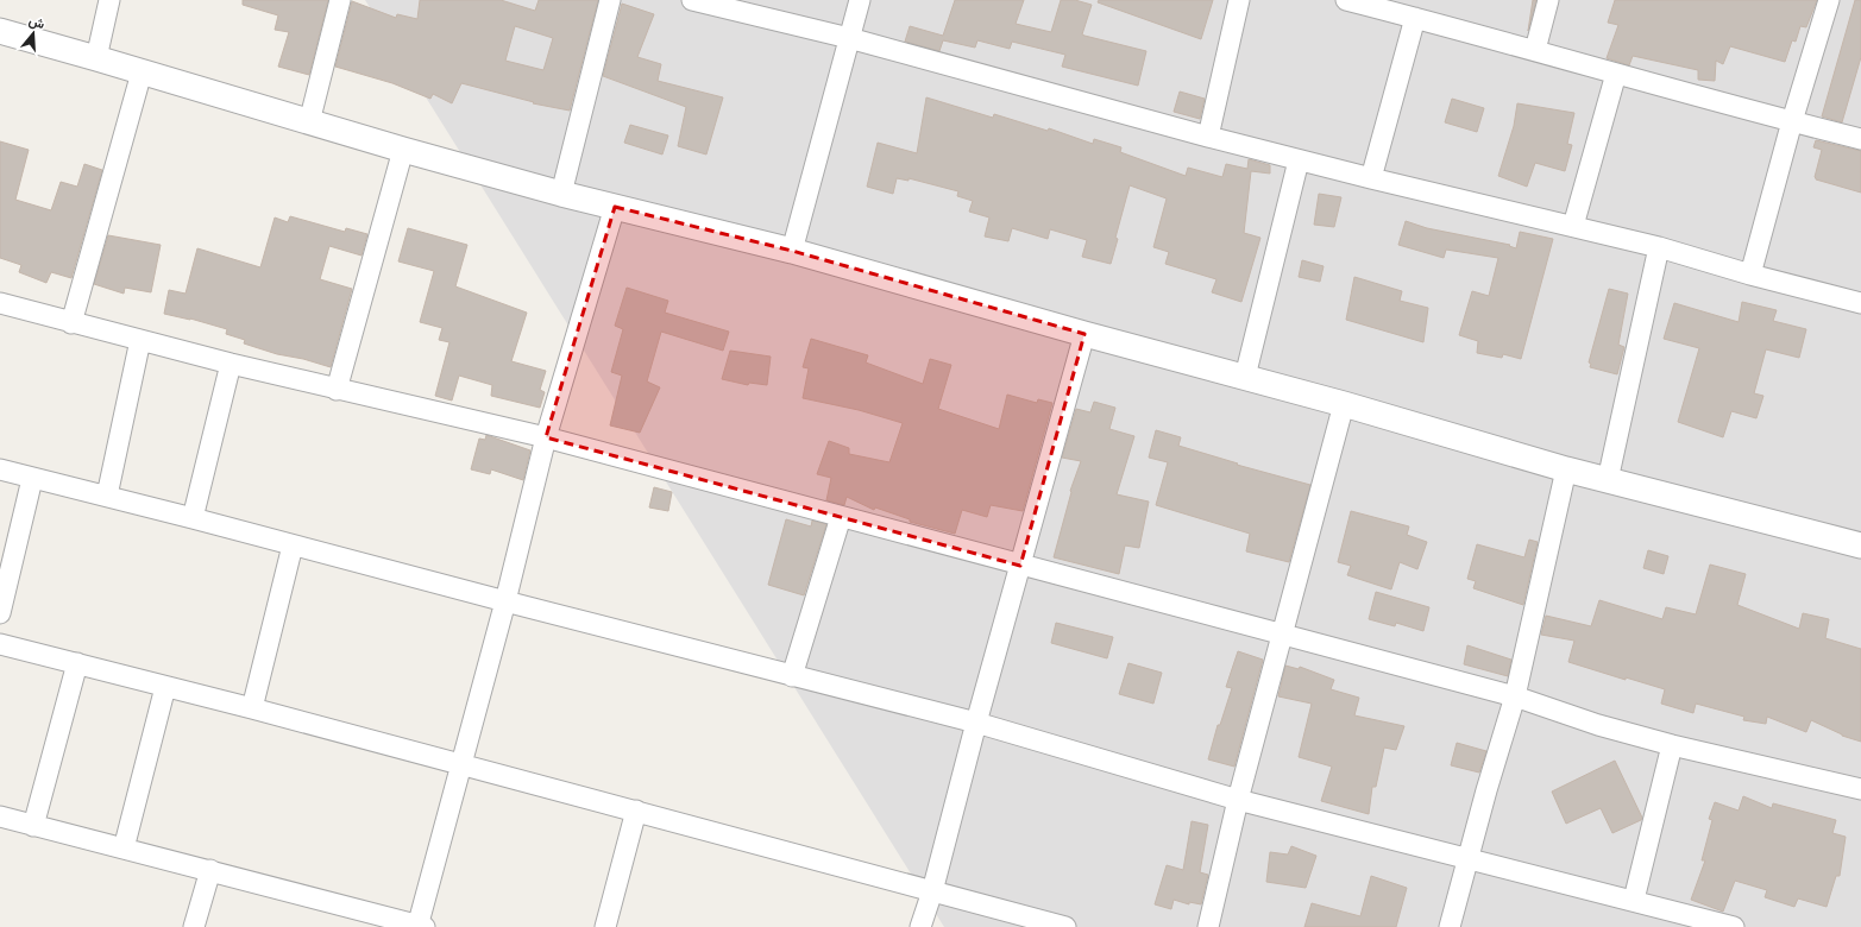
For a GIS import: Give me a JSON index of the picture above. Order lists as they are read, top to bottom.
{
  "north": "top"
}
